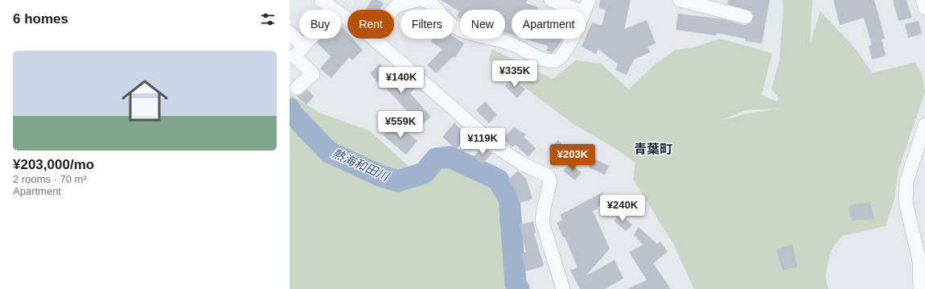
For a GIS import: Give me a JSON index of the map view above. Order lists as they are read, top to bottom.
{
  "districts": ["青葉町"],
  "water": ["熱海和田川"],
  "page": {
    "heading": "6 homes",
    "chip": [
      "Buy",
      "Rent",
      "Filters",
      "New",
      "Apartment"
    ],
    "list": [
      {
        "name": "¥203,000/mo",
        "note": "2 rooms · 70 m² · Apartment"
      }
    ],
    "price": [
      "¥335K",
      "¥140K",
      "¥559K",
      "¥119K",
      "¥203K",
      "¥240K"
    ]
  }
}
